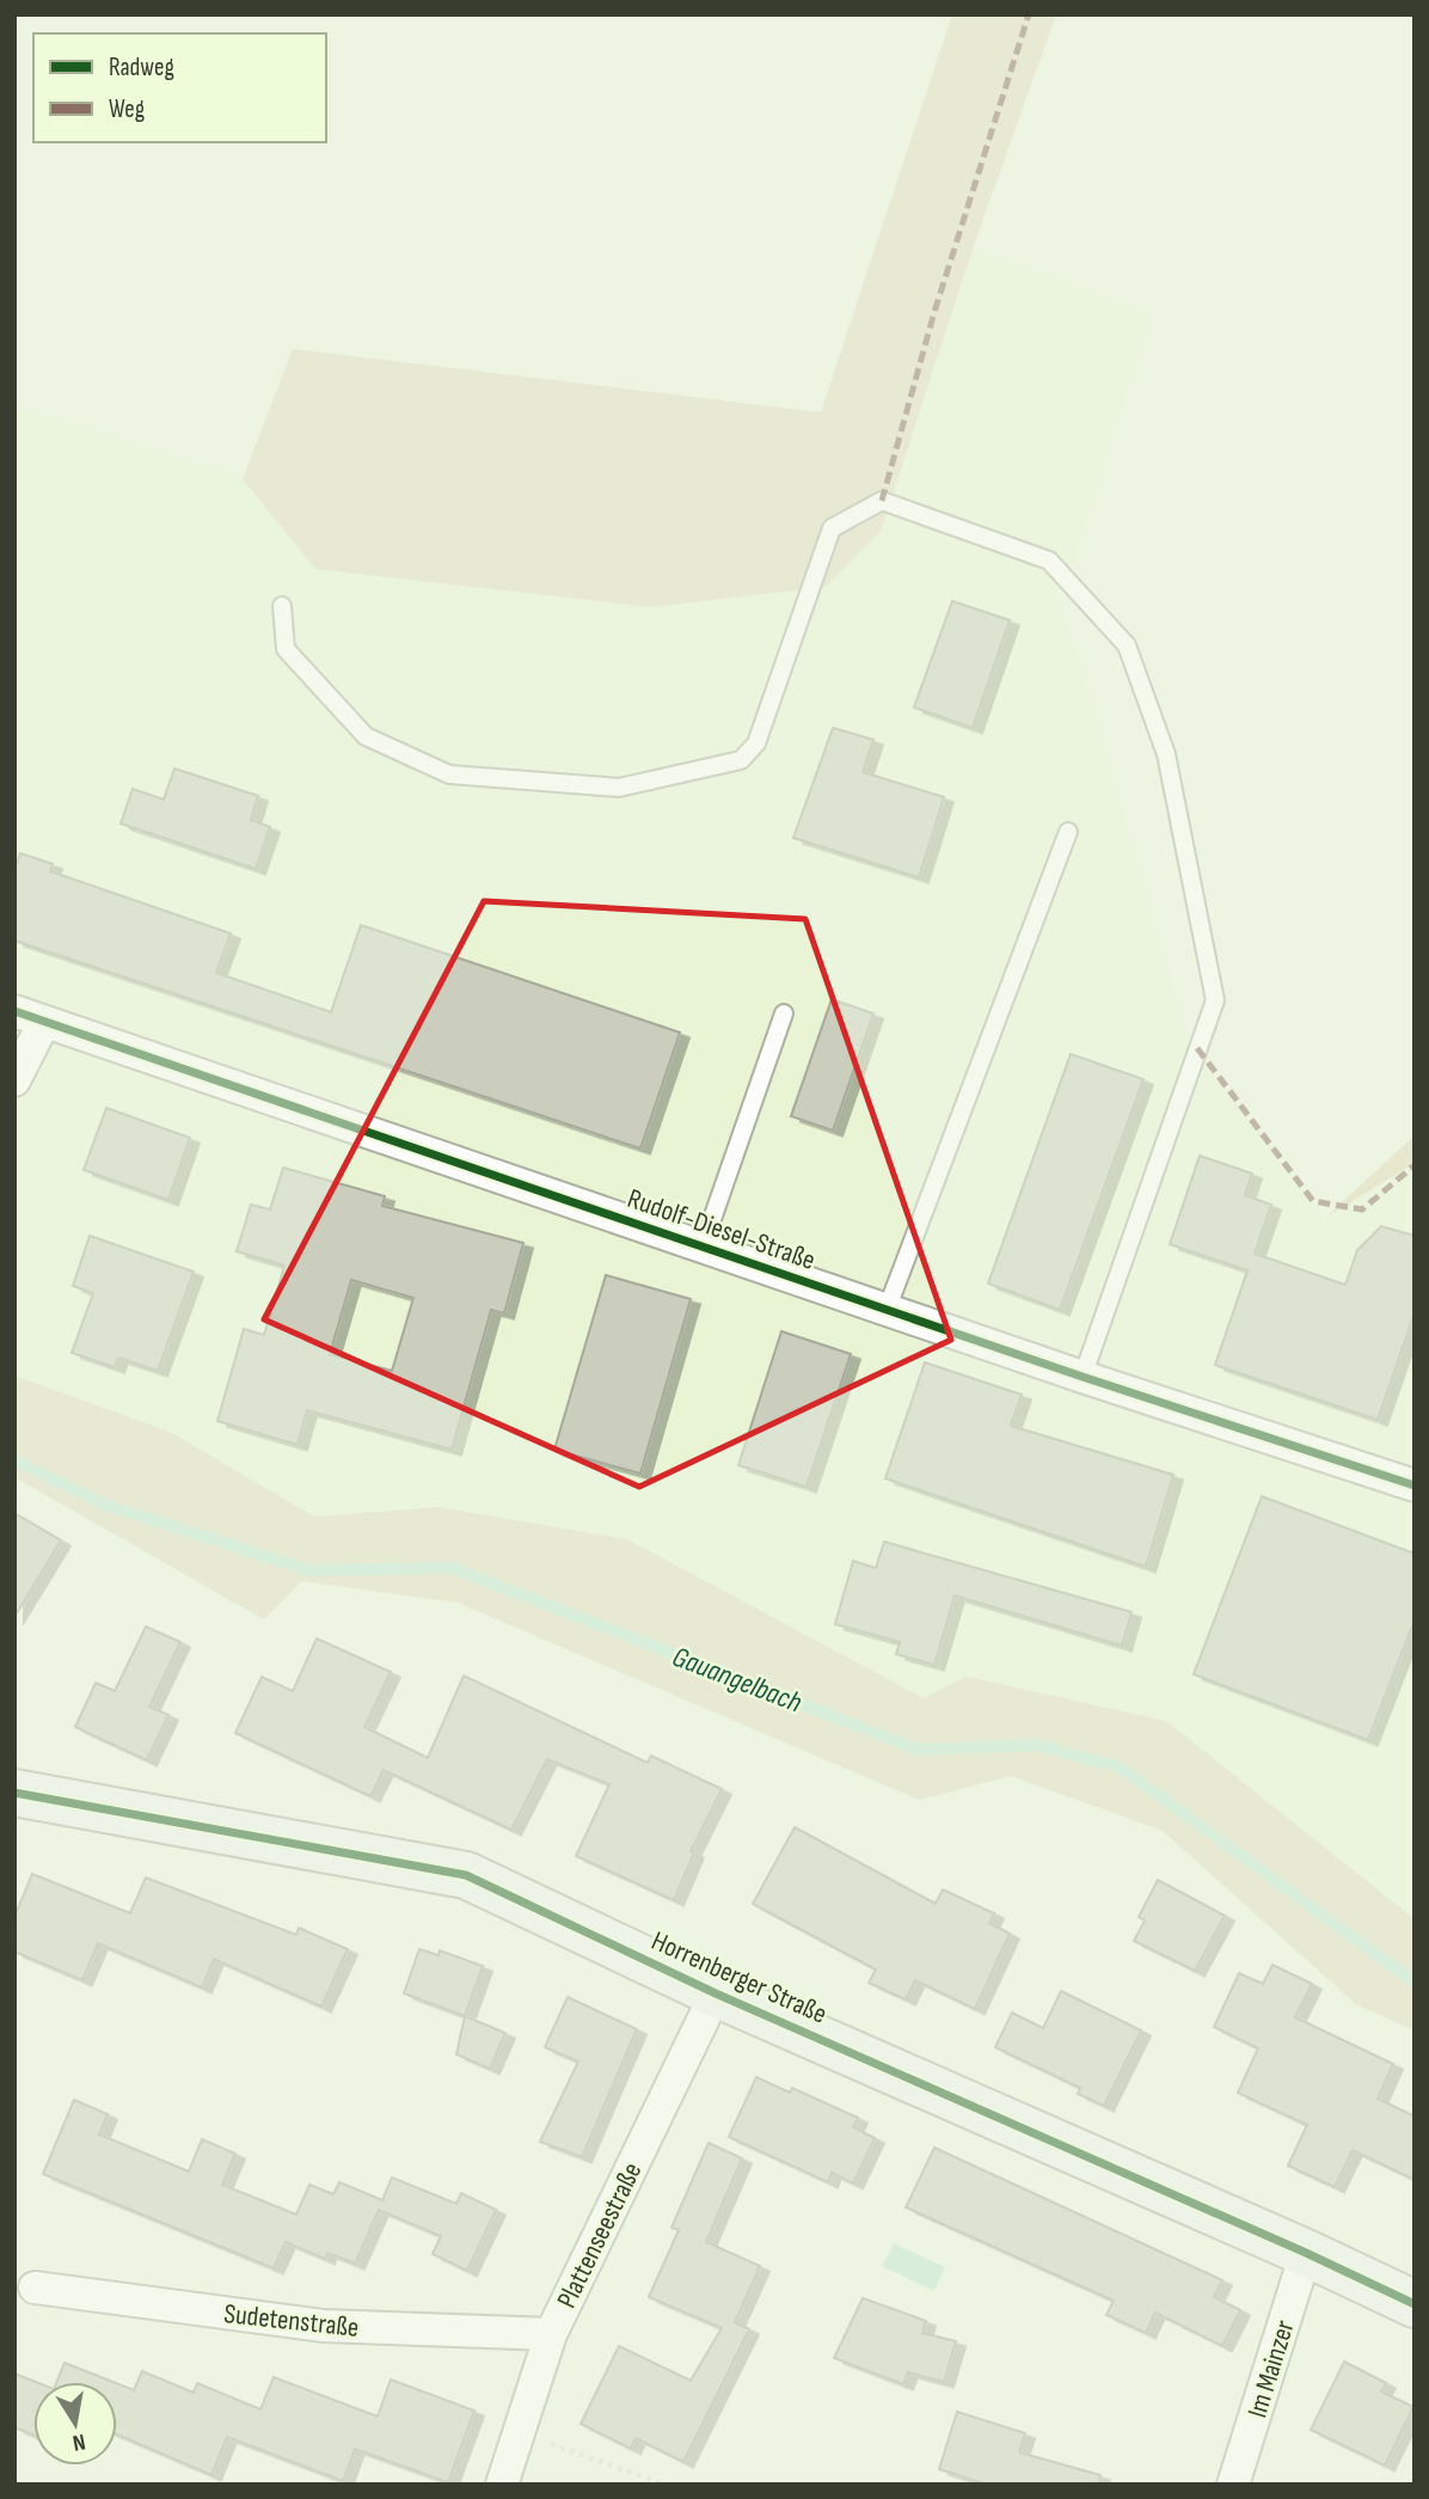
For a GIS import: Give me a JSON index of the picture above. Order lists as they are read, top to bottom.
{
  "streets": {
    "street": [
      "Rudolf-Diesel-Straße",
      "Horrenberger Straße",
      "Plattenseestraße",
      "Sudetenstraße",
      "Im Mainzer"
    ]
  },
  "crossings": [
    ["Horrenberger Straße", "Plattenseestraße"],
    ["Horrenberger Straße", "Im Mainzer"],
    ["Plattenseestraße", "Sudetenstraße"]
  ],
  "water": ["Gauangelbach"],
  "legend": ["Radweg", "Weg"],
  "north": "bottom"
}
